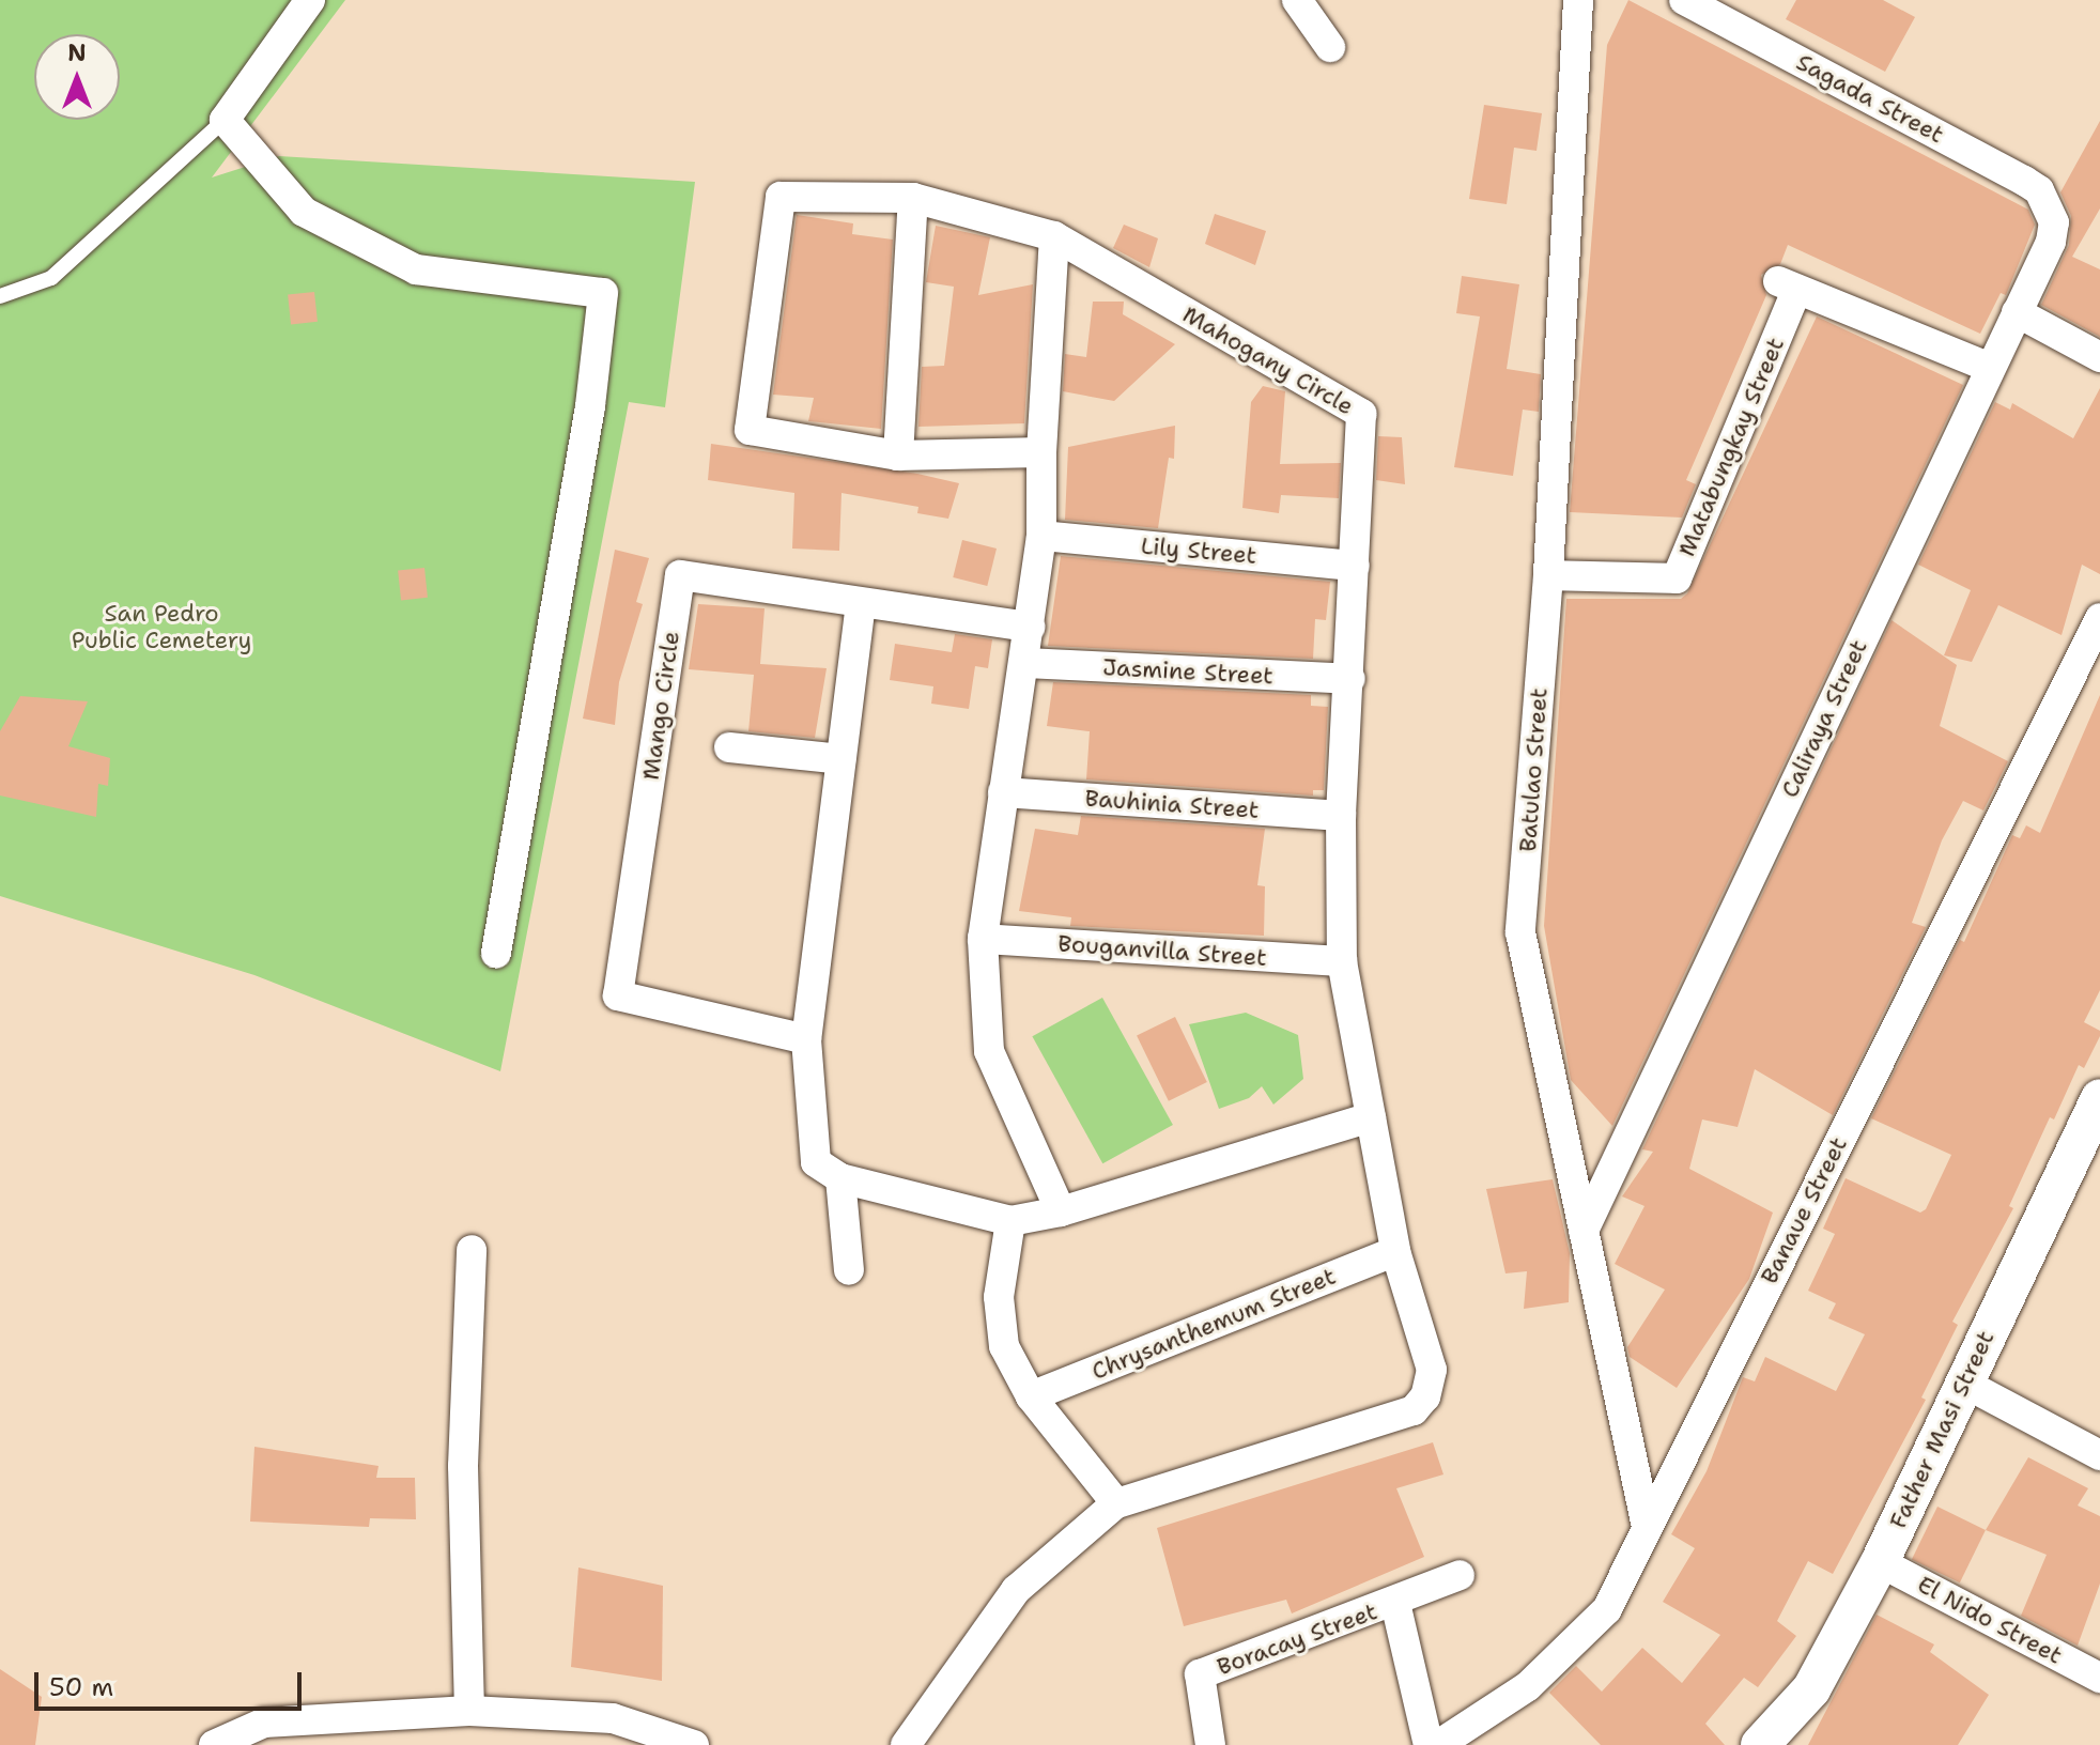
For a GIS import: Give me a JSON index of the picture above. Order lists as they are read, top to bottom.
{
  "streets": {
    "street": [
      "Sagada Street",
      "Mahogany Circle",
      "Matabungkay Street",
      "Lily Street",
      "Jasmine Street",
      "Mango Circle",
      "Caliraya Street",
      "Batulao Street",
      "Bauhinia Street",
      "Bouganvilla Street",
      "Banaue Street",
      "Chrysanthemum Street",
      "Father Masi Street",
      "El Nido Street",
      "Boracay Street"
    ]
  },
  "crossings": [
    ["Sagada Street", "Caliraya Street"],
    ["Mahogany Circle", "Lily Street"],
    ["Mahogany Circle", "Jasmine Street"],
    ["Mahogany Circle", "Bauhinia Street"],
    ["Mahogany Circle", "Bouganvilla Street"],
    ["Mahogany Circle", "Chrysanthemum Street"],
    ["Matabungkay Street", "Caliraya Street"],
    ["Matabungkay Street", "Batulao Street"],
    ["Caliraya Street", "Batulao Street"],
    ["Batulao Street", "Banaue Street"],
    ["Father Masi Street", "El Nido Street"]
  ],
  "parks": ["San Pedro Public Cemetery"],
  "scale_bar": "50 m",
  "north": "top"
}
